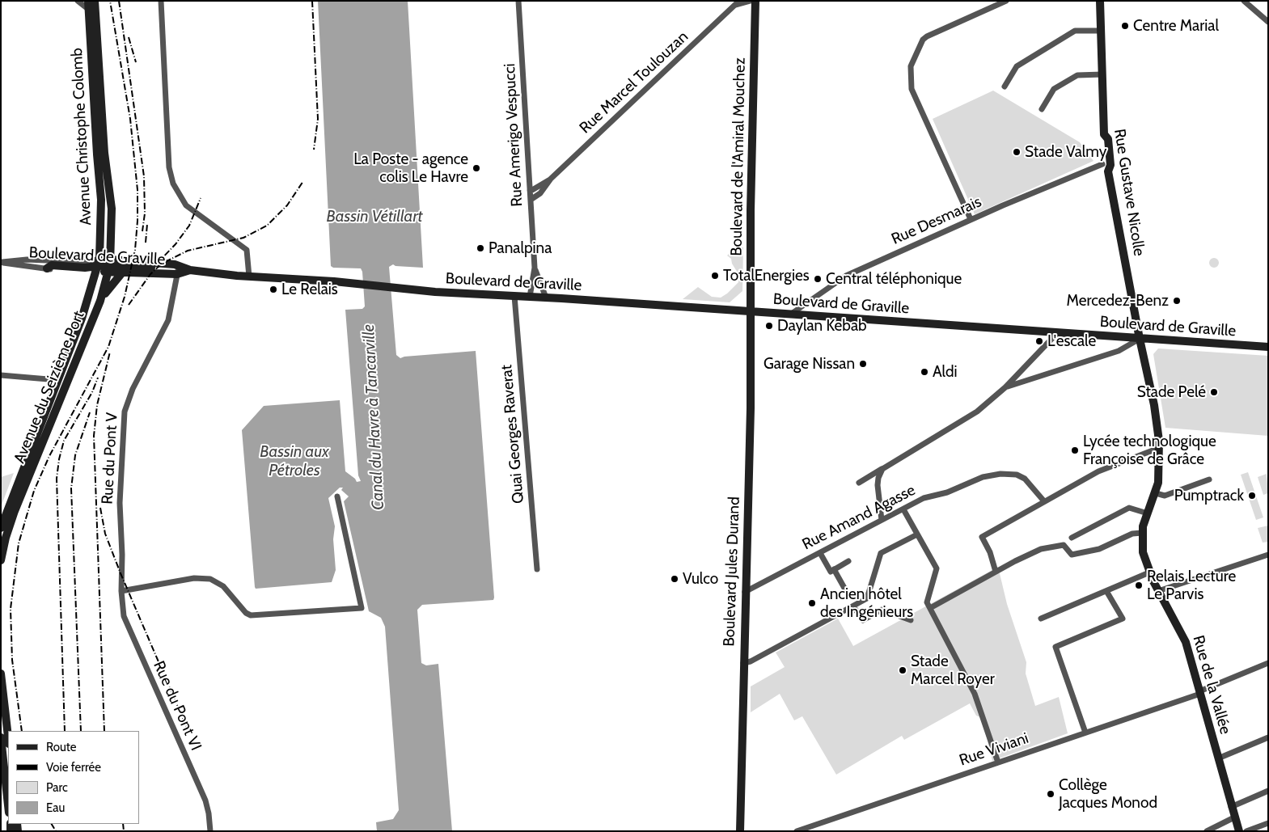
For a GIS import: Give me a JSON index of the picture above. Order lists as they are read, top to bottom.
{
  "streets": {
    "main road": [
      "Avenue Christophe Colomb",
      "Boulevard de l'Amiral Mouchez",
      "Rue Gustave Nicolle",
      "Boulevard de Graville",
      "Avenue du Seizième Port",
      "Boulevard Jules Durand",
      "Rue de la Vallée"
    ],
    "street": [
      "Rue Marcel Toulouzan",
      "Rue Amerigo Vespucci",
      "Rue Desmarais",
      "Quai Georges Raverat",
      "Rue du Pont V",
      "Rue Amand Agasse",
      "Rue du Pont VI",
      "Rue Viviani"
    ]
  },
  "crossings": [
    ["Rue Marcel Toulouzan", "Rue Amerigo Vespucci"],
    ["Rue Amerigo Vespucci", "Boulevard de Graville"],
    ["Avenue Christophe Colomb", "Boulevard de Graville"],
    ["Avenue Christophe Colomb", "Avenue du Seizième Port"],
    ["Boulevard de l'Amiral Mouchez", "Boulevard de Graville"],
    ["Boulevard de l'Amiral Mouchez", "Boulevard Jules Durand"],
    ["Rue Gustave Nicolle", "Boulevard de Graville"],
    ["Rue Gustave Nicolle", "Rue de la Vallée"],
    ["Rue Desmarais", "Boulevard de Graville"],
    ["Boulevard de Graville", "Avenue du Seizième Port"],
    ["Boulevard de Graville", "Quai Georges Raverat"],
    ["Boulevard de Graville", "Rue du Pont V"],
    ["Boulevard de Graville", "Boulevard Jules Durand"],
    ["Boulevard de Graville", "Rue de la Vallée"],
    ["Rue du Pont V", "Rue du Pont VI"],
    ["Rue Amand Agasse", "Boulevard Jules Durand"],
    ["Rue de la Vallée", "Rue Viviani"]
  ],
  "water": ["Bassin Vétillart", "Canal du Havre à Tancarville", "Bassin aux Pétroles"],
  "places": [
    "Centre Marial",
    "Stade Valmy",
    "La Poste - agence colis Le Havre",
    "Panalpina",
    "TotalEnergies",
    "Central téléphonique",
    "Le Relais",
    "Mercedez-Benz",
    "Daylan Kebab",
    "L'escale",
    "Garage Nissan",
    "Aldi",
    "Stade Pelé",
    "Lycée technologique Françoise de Grâce",
    "Pumptrack",
    "Vulco",
    "Relais Lecture Le Parvis",
    "Ancien hôtel des Ingénieurs",
    "Stade Marcel Royer",
    "Collège Jacques Monod"
  ],
  "legend": [
    "Route",
    "Voie ferrée",
    "Parc",
    "Eau"
  ]
}
